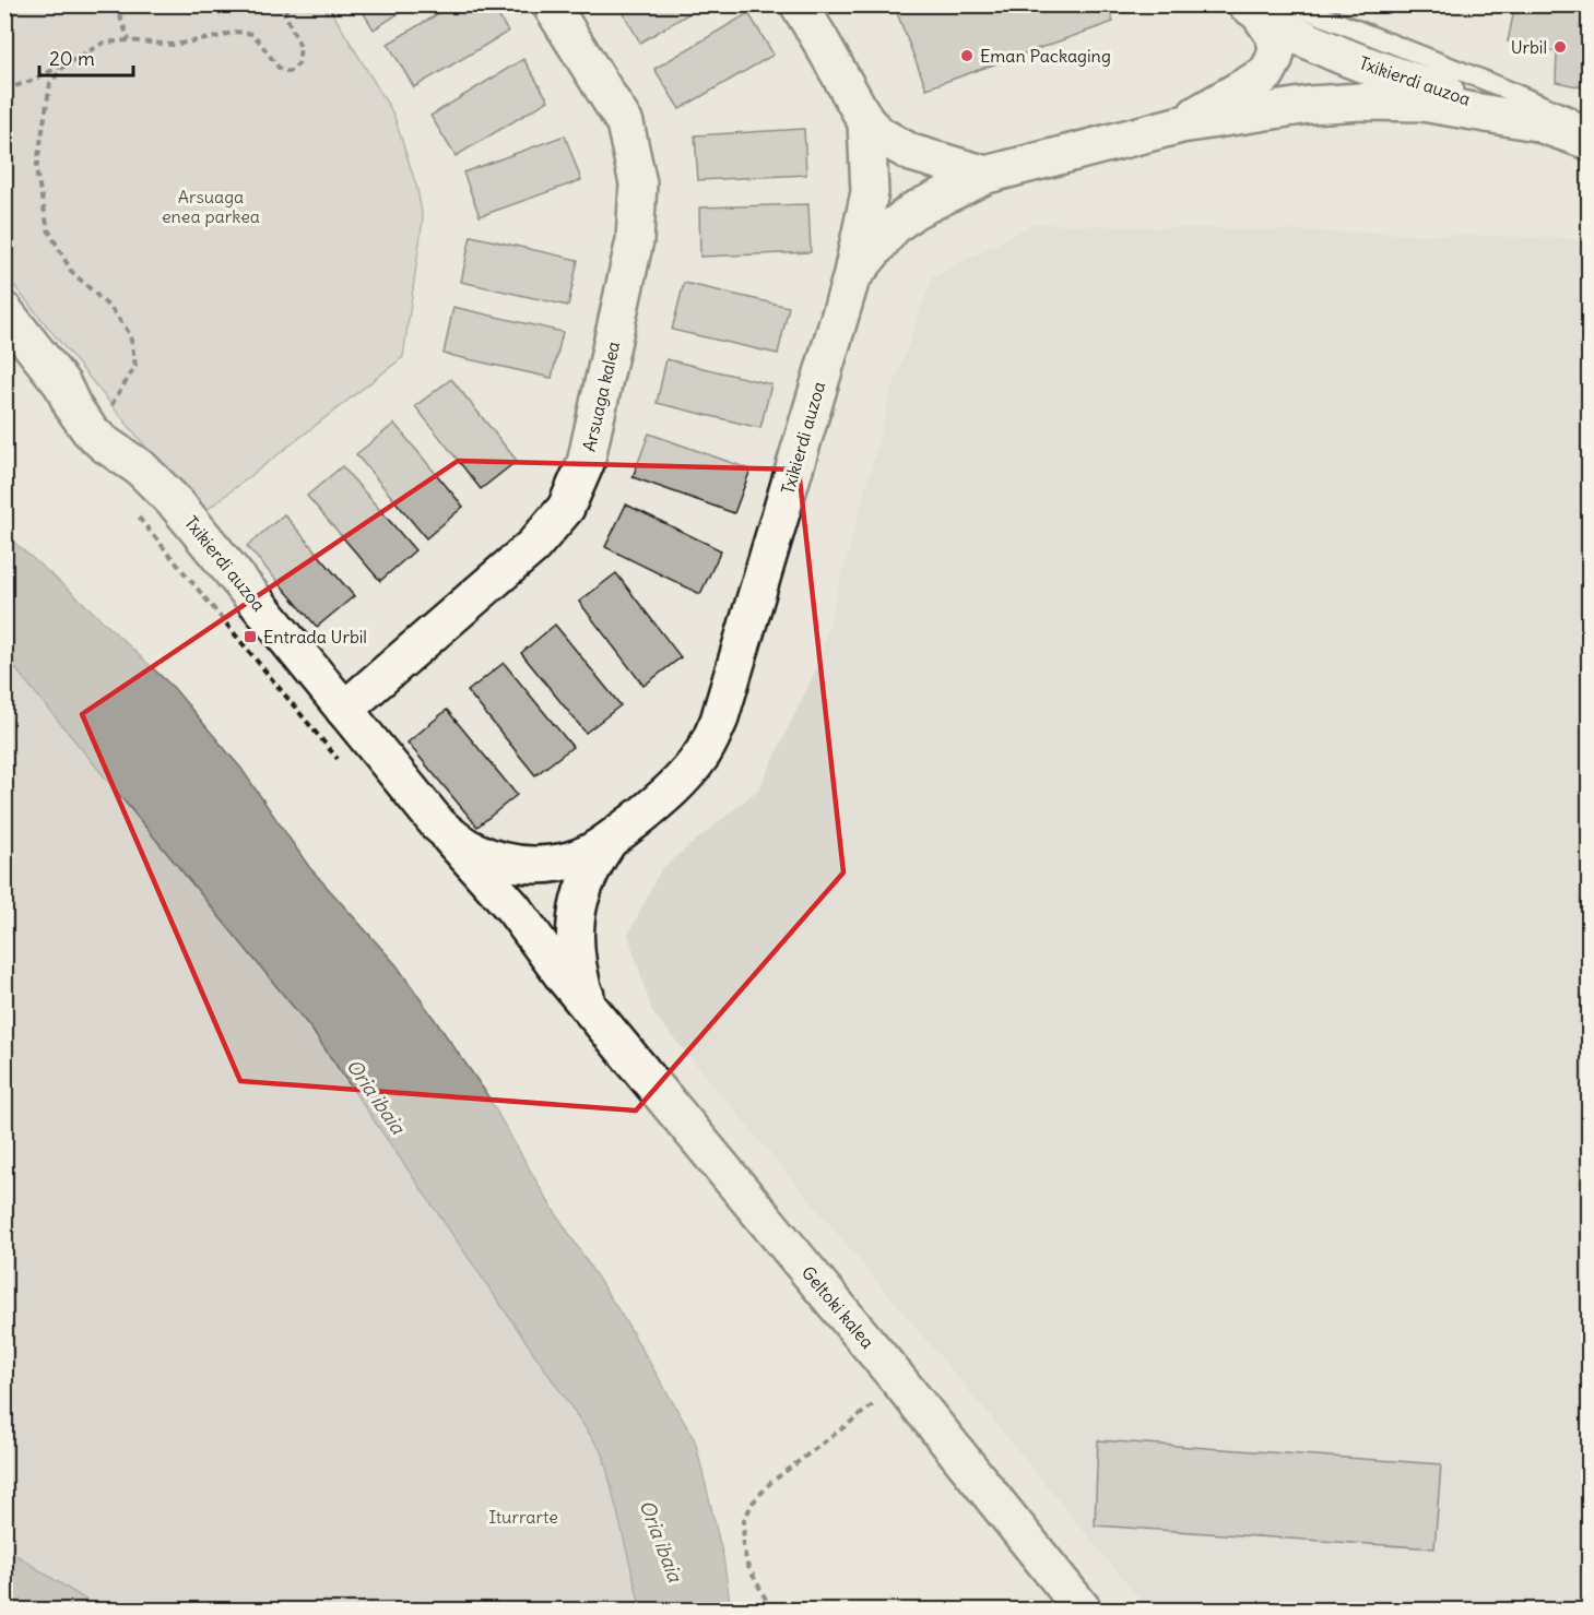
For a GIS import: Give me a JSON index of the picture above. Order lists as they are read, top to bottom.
{
  "streets": {
    "street": ["Txikierdi auzoa", "Arsuaga kalea", "Geltoki kalea"]
  },
  "crossings": [
    ["Txikierdi auzoa", "Arsuaga kalea"],
    ["Txikierdi auzoa", "Geltoki kalea"]
  ],
  "water": ["Oria ibaia"],
  "parks": ["Arsuaga enea parkea", "Iturrarte"],
  "places": {
    "other": ["Urbil", "Eman Packaging"],
    "transit": ["Entrada Urbil"]
  },
  "scale_bar": "20 m"
}
